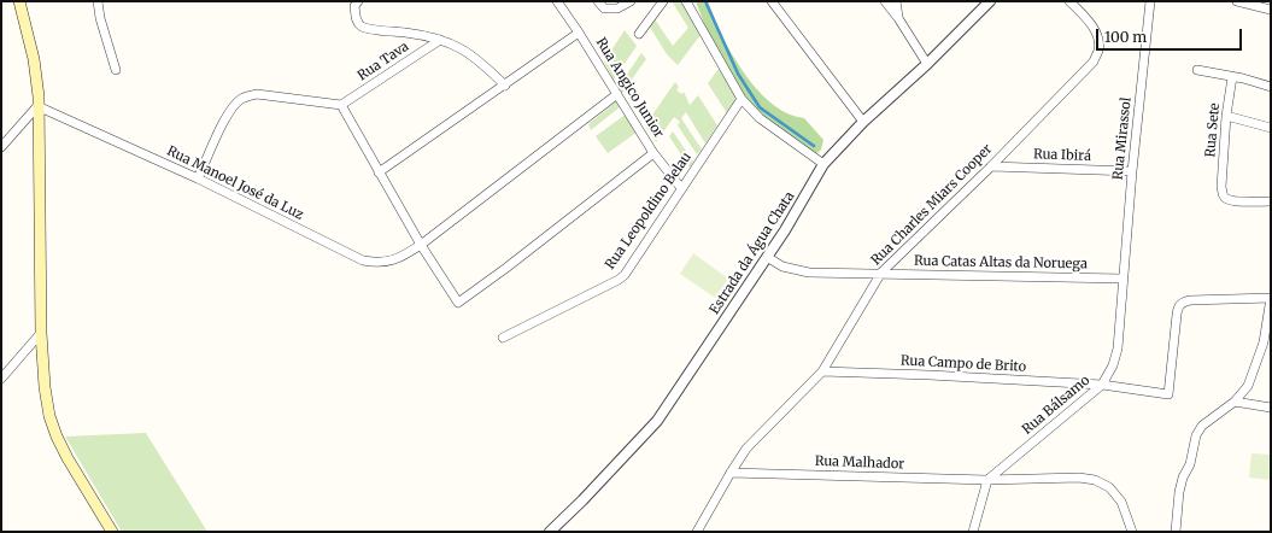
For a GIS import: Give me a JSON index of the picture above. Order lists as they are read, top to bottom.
{
  "streets": {
    "street": [
      "Rua Tava",
      "Rua Angico Junior",
      "Rua Sete",
      "Rua Mirassol",
      "Rua Ibirá",
      "Rua Manoel José da Luz",
      "Rua Charles Miars Cooper",
      "Rua Leopoldino Belau",
      "Estrada da Água Chata",
      "Rua Catas Altas da Noruega",
      "Rua Campo de Brito",
      "Rua Bálsamo",
      "Rua Malhador"
    ]
  },
  "crossings": [
    ["Rua Angico Junior", "Rua Manoel José da Luz"],
    ["Rua Angico Junior", "Rua Leopoldino Belau"],
    ["Rua Mirassol", "Rua Ibirá"],
    ["Rua Mirassol", "Rua Catas Altas da Noruega"],
    ["Rua Mirassol", "Rua Bálsamo"],
    ["Rua Ibirá", "Rua Charles Miars Cooper"],
    ["Rua Charles Miars Cooper", "Rua Catas Altas da Noruega"],
    ["Rua Charles Miars Cooper", "Rua Campo de Brito"],
    ["Rua Charles Miars Cooper", "Rua Malhador"],
    ["Estrada da Água Chata", "Rua Catas Altas da Noruega"],
    ["Rua Catas Altas da Noruega", "Rua Bálsamo"],
    ["Rua Campo de Brito", "Rua Bálsamo"],
    ["Rua Bálsamo", "Rua Malhador"]
  ],
  "scale_bar": "100 m"
}
